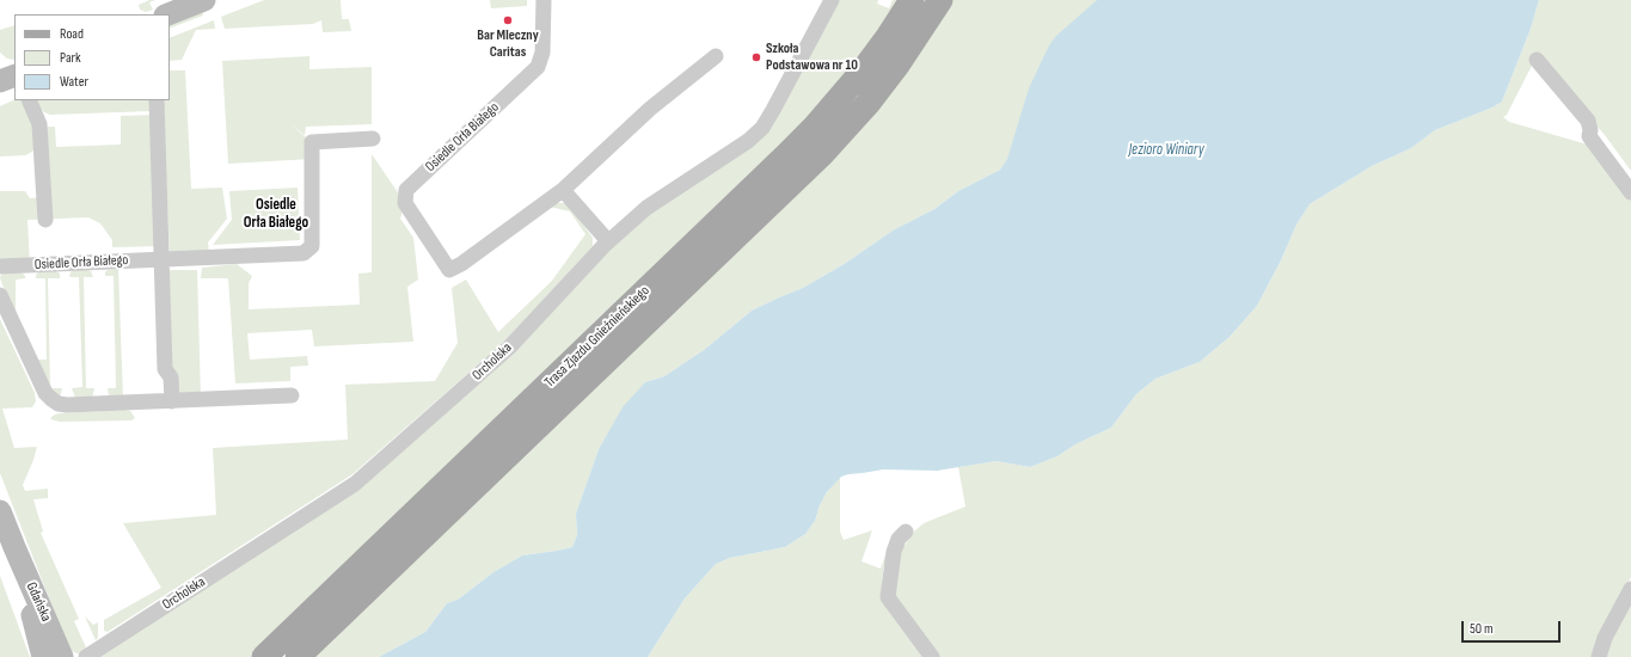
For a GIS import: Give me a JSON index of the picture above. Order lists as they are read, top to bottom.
{
  "streets": {
    "main road": ["Trasa Zjazdu Gnieźnieńskiego"],
    "street": ["Osiedle Orła Białego", "Orcholska", "Gdańska"]
  },
  "districts": ["Osiedle Orła Białego"],
  "water": ["Jezioro Winiary"],
  "places": ["Bar Mleczny Caritas", "Szkoła Podstawowa nr 10"],
  "legend": ["Road", "Park", "Water"],
  "scale_bar": "50 m"
}
